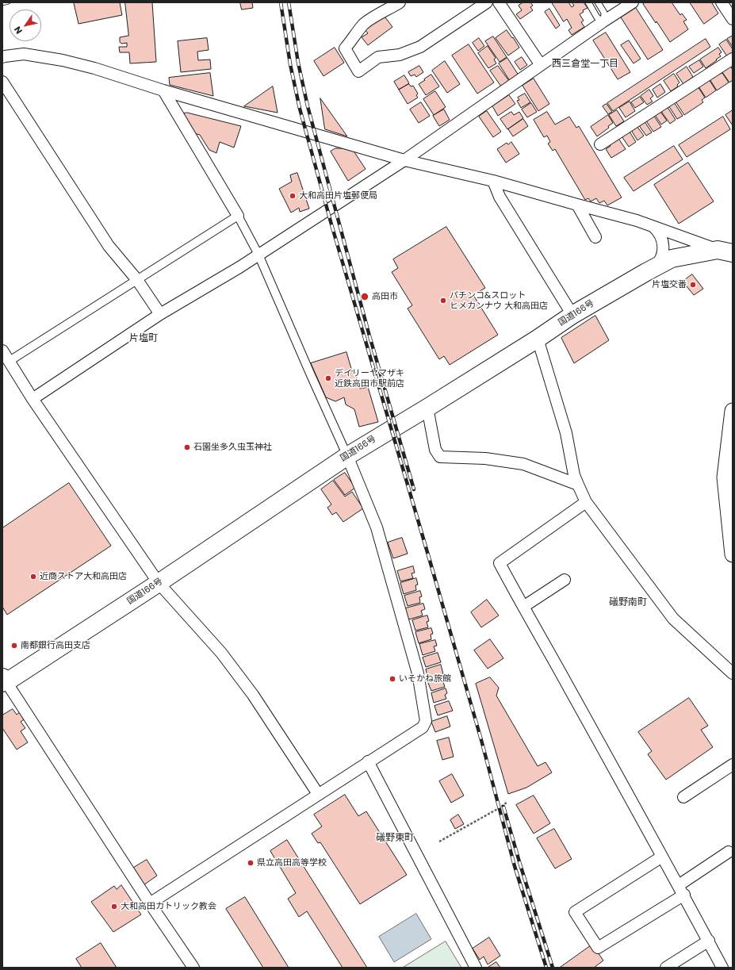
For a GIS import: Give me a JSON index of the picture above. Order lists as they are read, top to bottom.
{
  "streets": {
    "highway": ["国道166号"]
  },
  "districts": [
    "西三倉堂一丁目",
    "片塩町",
    "礒野南町",
    "礒野東町"
  ],
  "places": [
    "大和高田片塩郵便局",
    "片塩交番",
    "高田市",
    "パチンコ&スロット ヒメカンナウ 大和高田店",
    "デイリーヤマザキ 近鉄高田市駅前店",
    "石園坐多久虫玉神社",
    "近商ストア大和高田店",
    "南都銀行高田支店",
    "いそかね旅館",
    "県立高田高等学校",
    "大和高田カトリック教会"
  ],
  "north": "bottom left"
}
